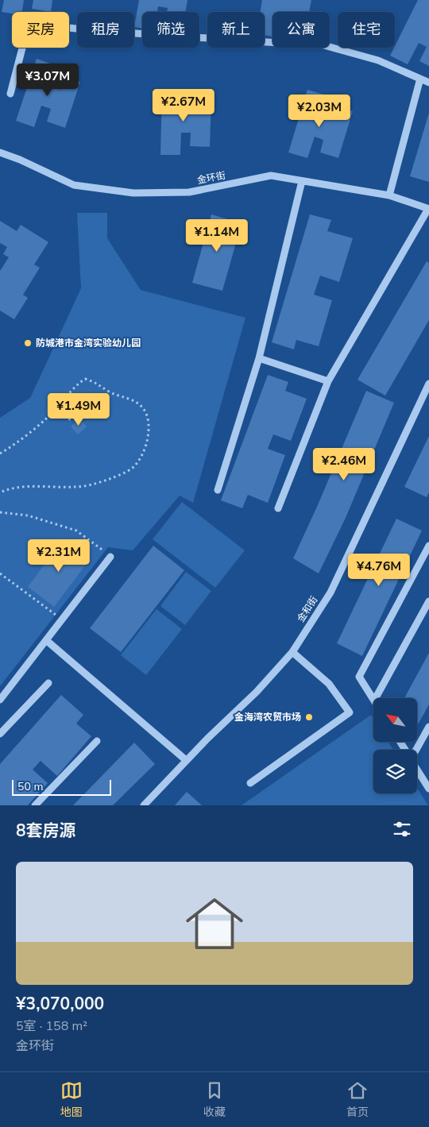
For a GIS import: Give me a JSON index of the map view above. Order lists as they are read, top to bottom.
{
  "streets": {
    "street": ["金环街", "金和街"]
  },
  "places": ["防城港市金湾实验幼儿园", "金海湾农贸市场"],
  "scale_bar": "50 m",
  "north": "top left",
  "page": {
    "chip": [
      "买房",
      "租房",
      "筛选",
      "新上",
      "公寓",
      "住宅"
    ],
    "price": [
      "¥3.07M",
      "¥2.67M",
      "¥2.03M",
      "¥1.14M",
      "¥1.49M",
      "¥2.46M",
      "¥2.31M",
      "¥4.76M"
    ],
    "scale": "50 m",
    "heading": "8套房源",
    "list": [
      {
        "name": "¥3,070,000",
        "note": "5室 · 158 m² · 金环街"
      }
    ],
    "tabs": ["地图", "收藏", "首页"]
  }
}
